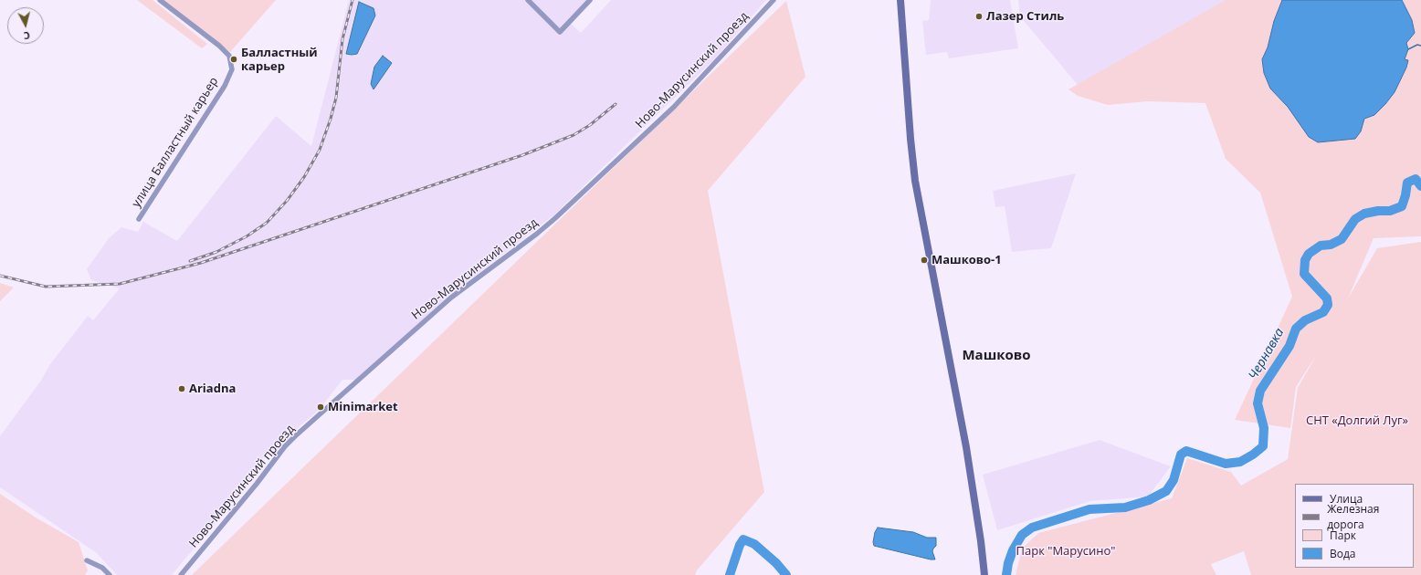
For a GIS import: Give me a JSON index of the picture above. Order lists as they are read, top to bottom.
{
  "streets": {
    "street": ["Ново-Марусинский проезд", "улица Балластный карьер"]
  },
  "districts": ["Машково"],
  "water": ["Чернавка"],
  "parks": ["СНТ «Долгий Луг»", "Парк \"Марусино\""],
  "places": [
    "Лазер Стиль",
    "Балластный карьер",
    "Машково-1",
    "Ariadna",
    "Minimarket"
  ],
  "legend": [
    "Улица",
    "Железная дорога",
    "Парк",
    "Вода"
  ],
  "north": "bottom"
}
